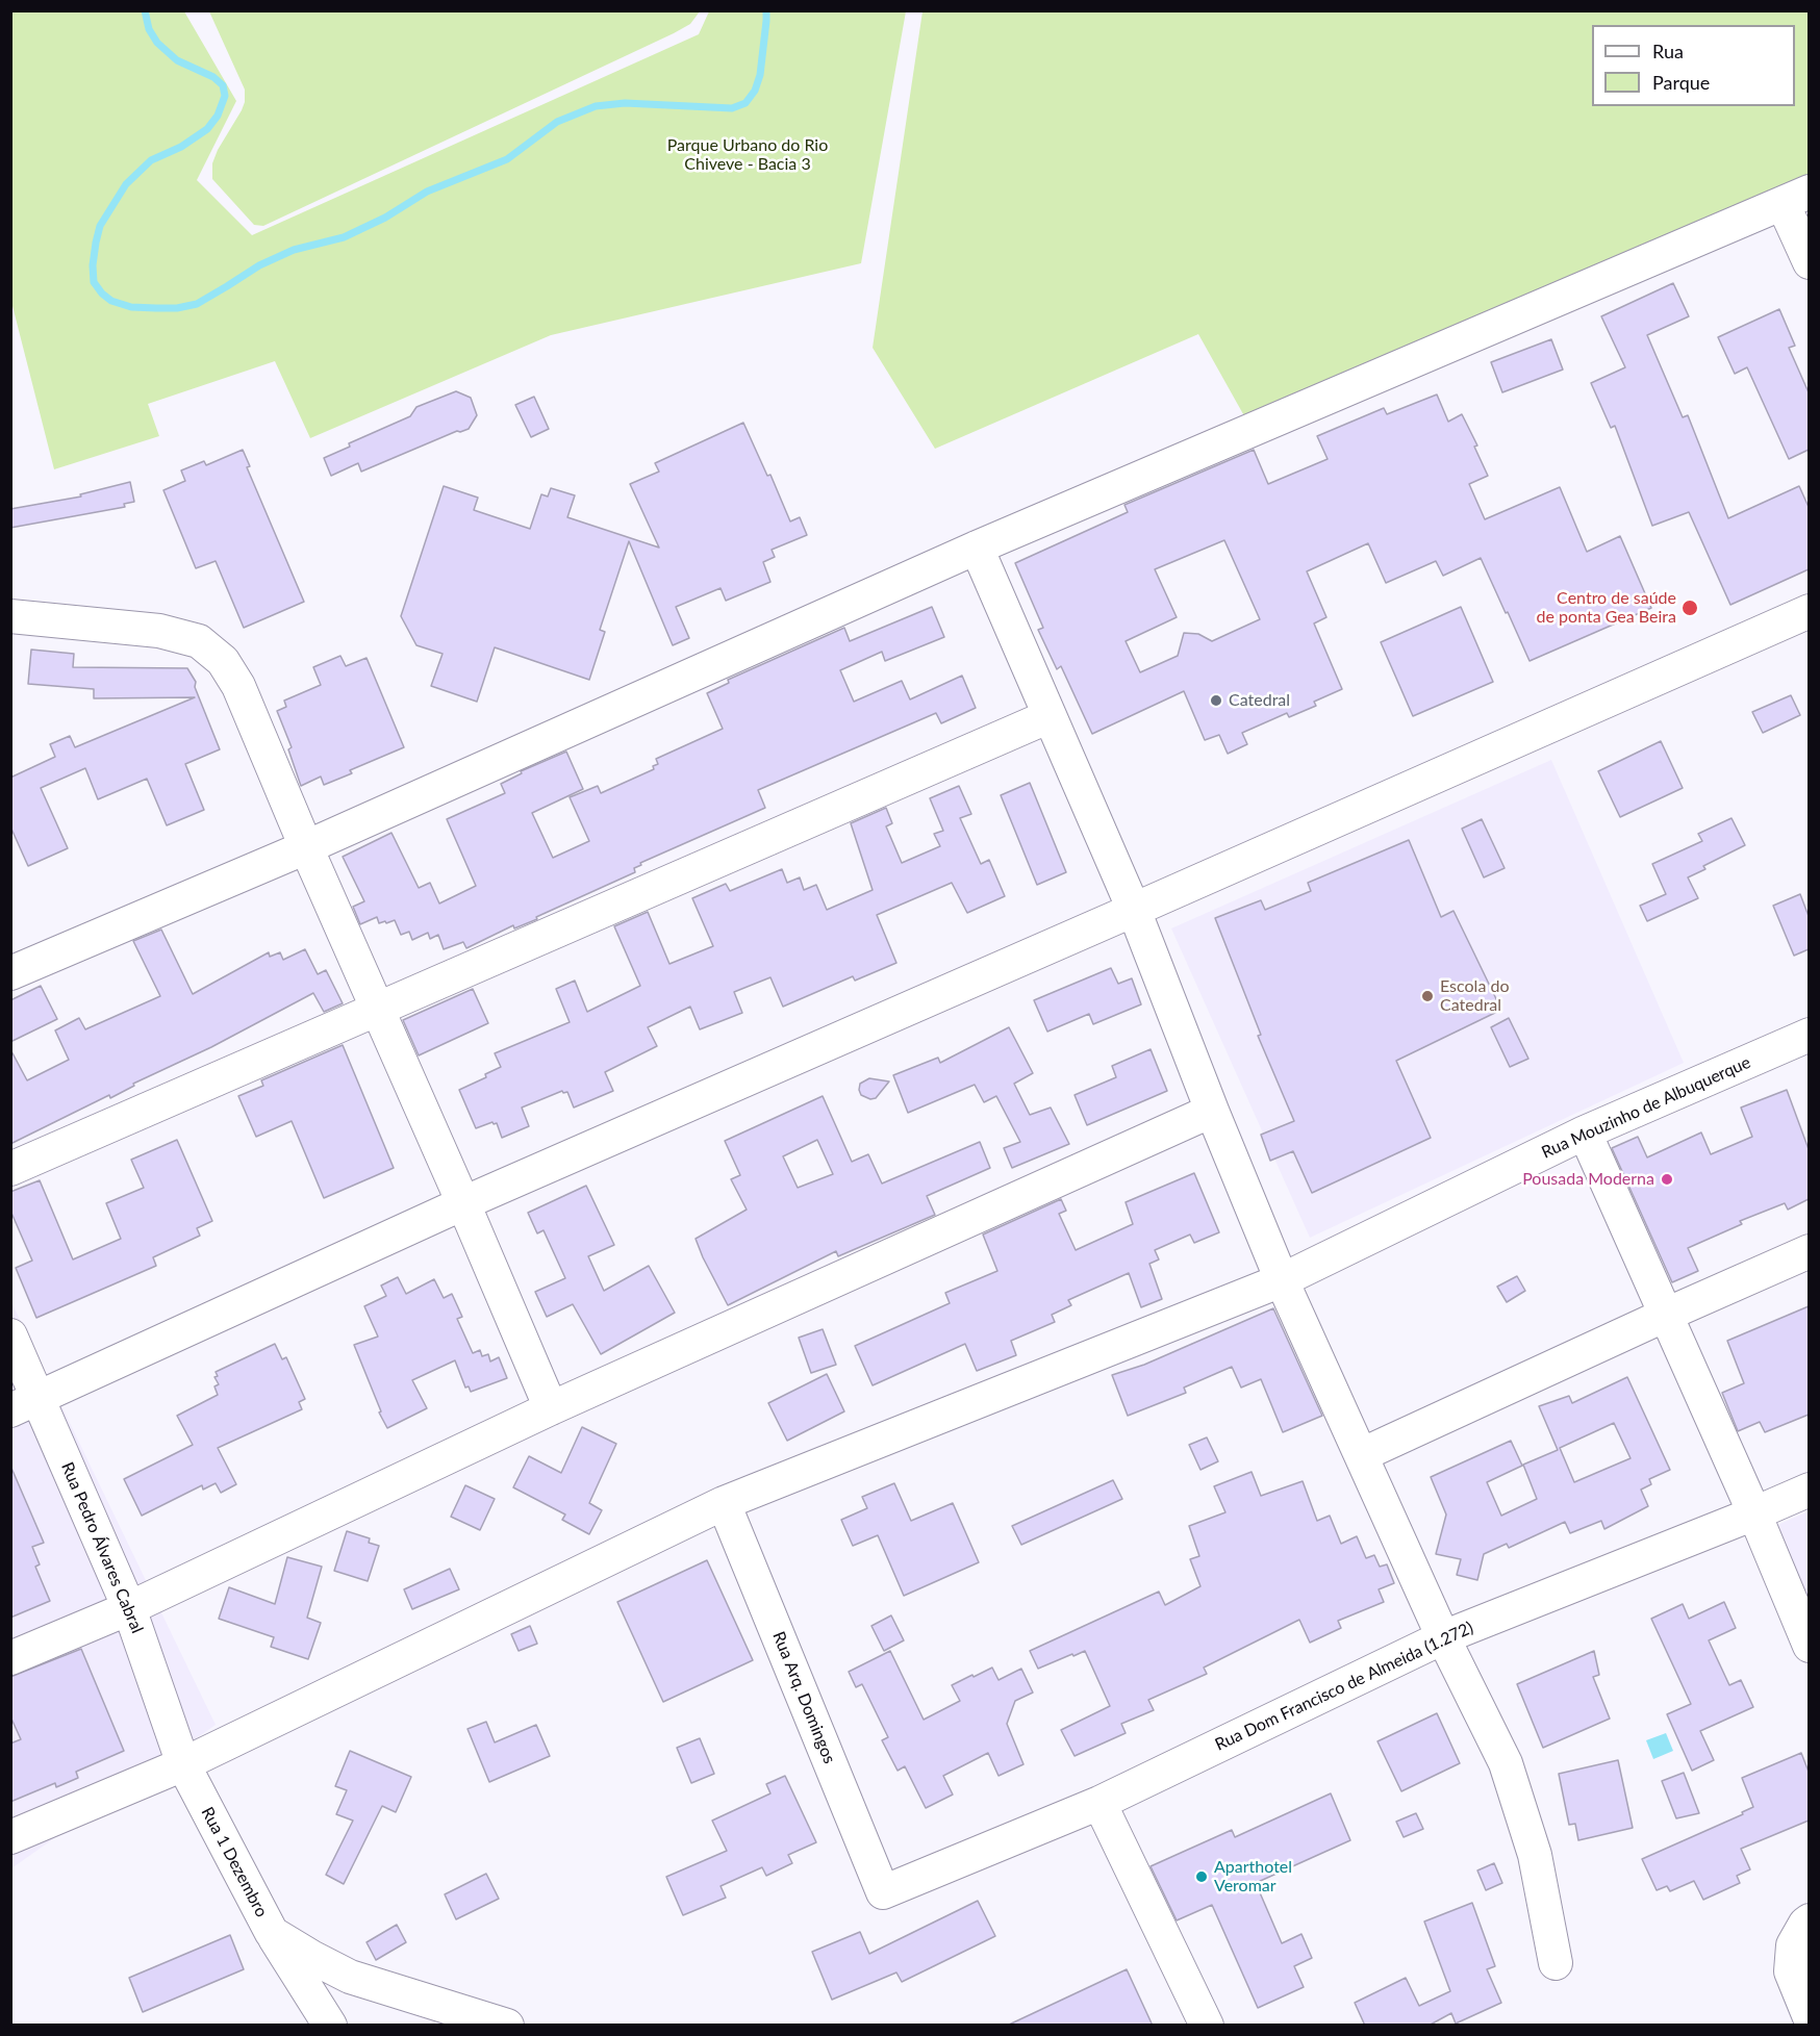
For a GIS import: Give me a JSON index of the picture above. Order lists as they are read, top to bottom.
{
  "streets": {
    "street": [
      "Rua Mouzinho de Albuquerque",
      "Rua Pedro Álvares Cabral",
      "Rua Dom Francisco de Almeida (1.272)",
      "Rua Arq. Domingos",
      "Rua 1 Dezembro"
    ]
  },
  "crossings": [
    ["Rua Mouzinho de Albuquerque", "Rua Pedro Álvares Cabral"],
    ["Rua Mouzinho de Albuquerque", "Rua Arq. Domingos"],
    ["Rua Mouzinho de Albuquerque", "Rua 1 Dezembro"],
    ["Rua Pedro Álvares Cabral", "Rua 1 Dezembro"],
    ["Rua Dom Francisco de Almeida (1.272)", "Rua Arq. Domingos"]
  ],
  "parks": ["Parque Urbano do Rio Chiveve - Bacia 3"],
  "places": [
    "Centro de saúde de ponta Gea Beira",
    "Catedral",
    "Escola do Catedral",
    "Pousada Moderna",
    "Aparthotel Veromar"
  ],
  "legend": ["Rua", "Parque"]
}
